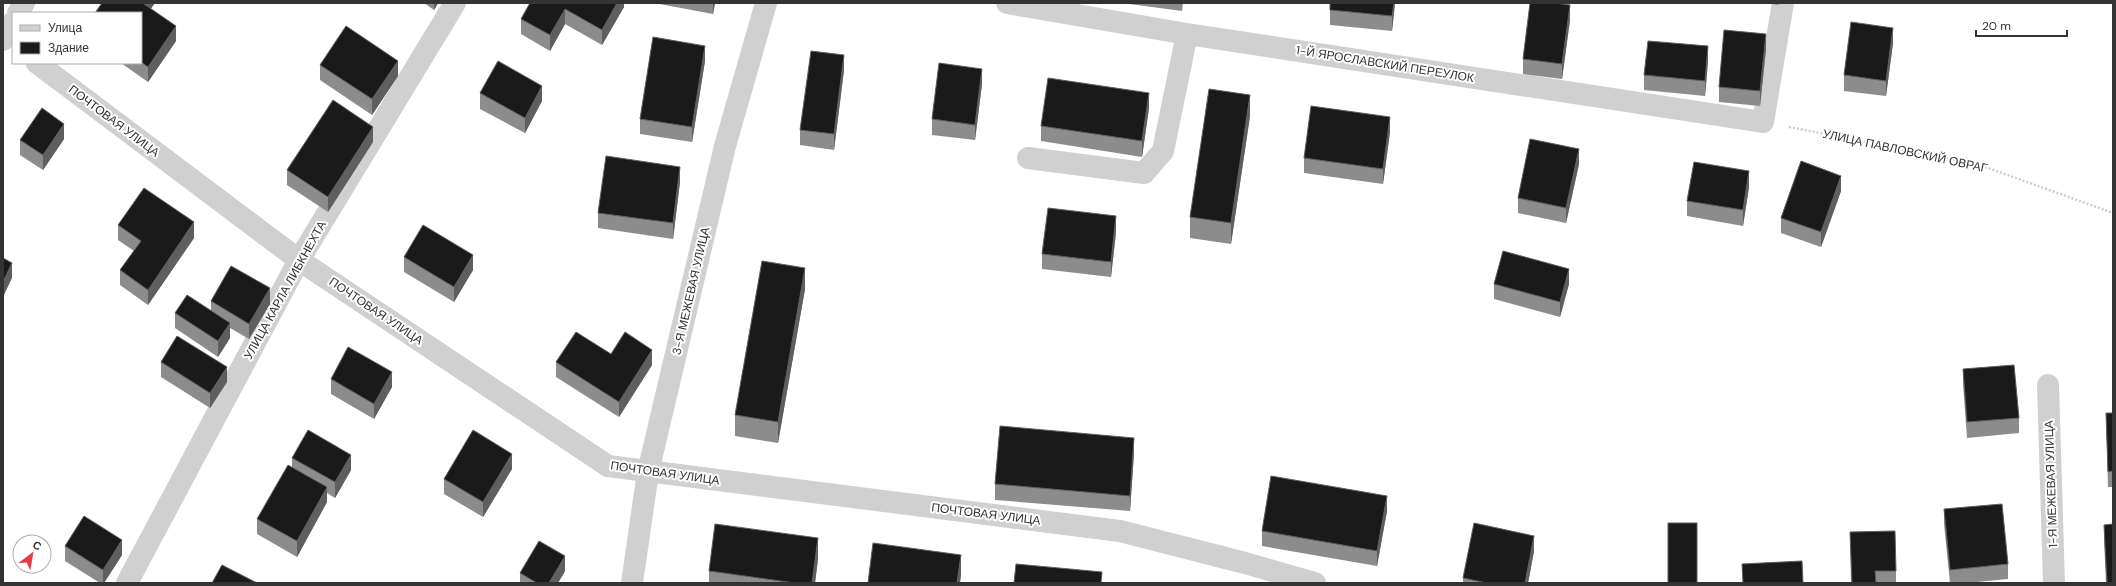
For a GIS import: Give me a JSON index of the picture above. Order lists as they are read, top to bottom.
{
  "streets": {
    "street": [
      "1-Й ЯРОСЛАВСКИЙ ПЕРЕУЛОК",
      "ПОЧТОВАЯ УЛИЦА",
      "УЛИЦА КАРЛА ЛИБКНЕХТА",
      "3-Я МЕЖЕВАЯ УЛИЦА",
      "1-Я МЕЖЕВАЯ УЛИЦА"
    ],
    "path": ["УЛИЦА ПАВЛОВСКИЙ ОВРАГ"]
  },
  "crossings": [
    ["1-Й ЯРОСЛАВСКИЙ ПЕРЕУЛОК", "УЛИЦА ПАВЛОВСКИЙ ОВРАГ"],
    ["ПОЧТОВАЯ УЛИЦА", "УЛИЦА КАРЛА ЛИБКНЕХТА"],
    ["ПОЧТОВАЯ УЛИЦА", "3-Я МЕЖЕВАЯ УЛИЦА"]
  ],
  "legend": ["Улица", "Здание"],
  "scale_bar": "20 m",
  "north": "top right"
}
